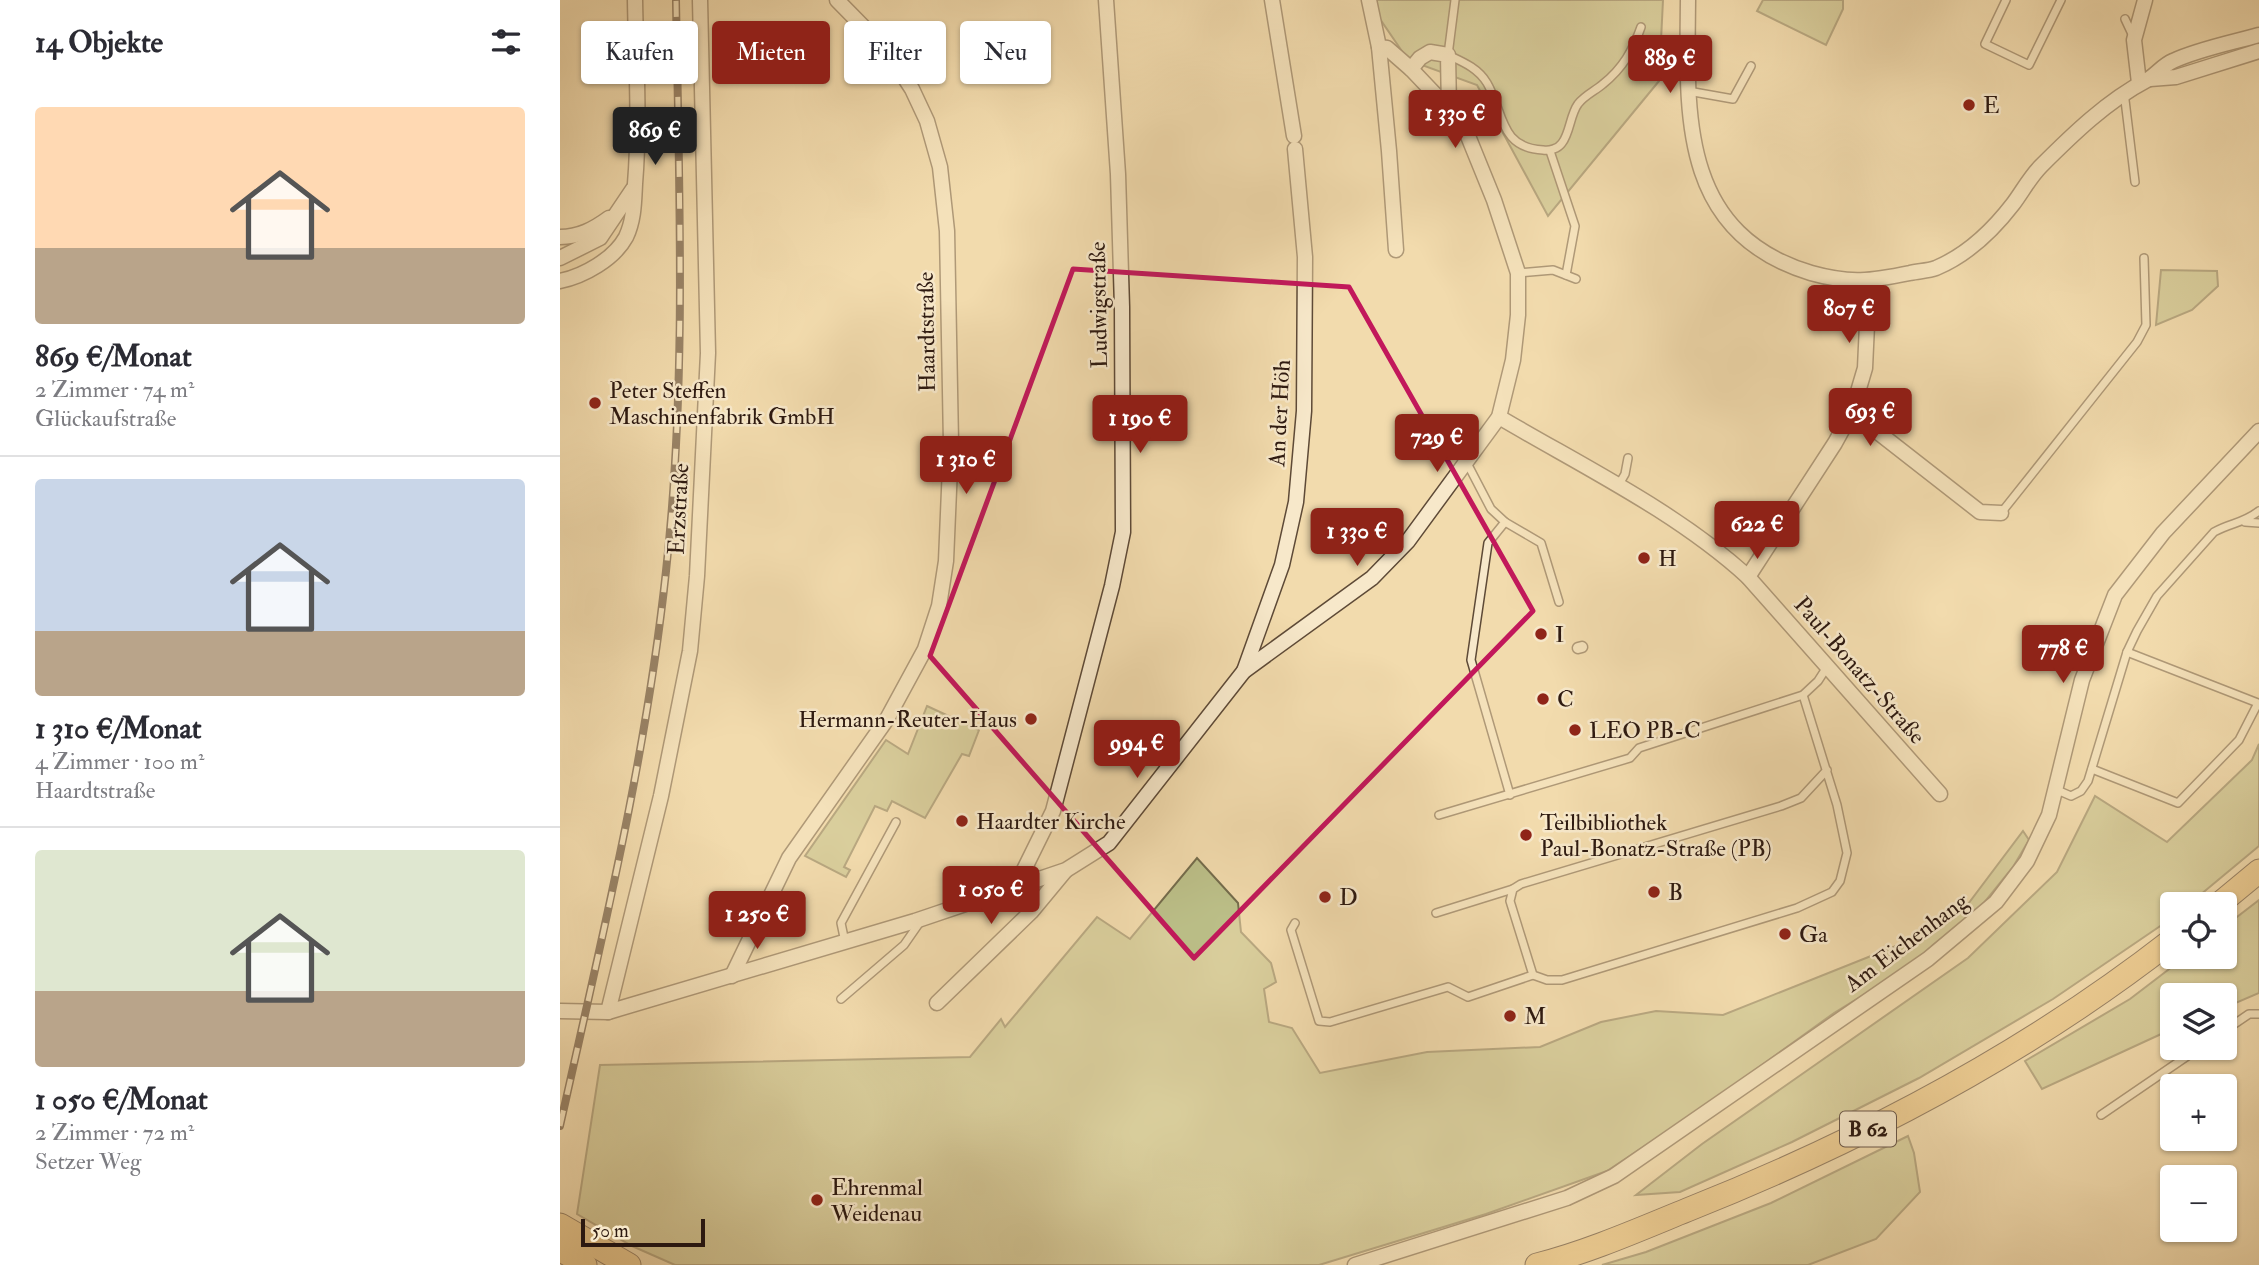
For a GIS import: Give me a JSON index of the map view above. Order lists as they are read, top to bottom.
{
  "streets": {
    "main road": ["B 62"],
    "street": [
      "Ludwigstraße",
      "Haardtstraße",
      "An der Höh",
      "Erzstraße",
      "Paul-Bonatz-Straße",
      "Am Eichenhang"
    ]
  },
  "places": [
    "E",
    "Peter Steffen Maschinenfabrik GmbH",
    "H",
    "I",
    "C",
    "Hermann-Reuter-Haus",
    "LEO PB-C",
    "Haardter Kirche",
    "Teilbibliothek Paul-Bonatz-Straße (PB)",
    "B",
    "D",
    "Ga",
    "M",
    "Ehrenmal Weidenau"
  ],
  "scale_bar": "50 m",
  "page": {
    "heading": "14 Objekte",
    "chip": [
      "Kaufen",
      "Mieten",
      "Filter",
      "Neu"
    ],
    "price": [
      "889 €",
      "1 330 €",
      "869 €",
      "807 €",
      "693 €",
      "1 190 €",
      "729 €",
      "1 310 €",
      "622 €",
      "1 330 €",
      "778 €",
      "994 €",
      "1 050 €",
      "1 250 €"
    ],
    "list": [
      {
        "name": "869 €/Monat",
        "note": "2 Zimmer · 74 m² · Glückaufstraße"
      },
      {
        "name": "1 310 €/Monat",
        "note": "4 Zimmer · 100 m² · Haardtstraße"
      },
      {
        "name": "1 050 €/Monat",
        "note": "2 Zimmer · 72 m² · Setzer Weg"
      }
    ],
    "map_buttons": ["+", "−"],
    "scale": "50 m"
  }
}
